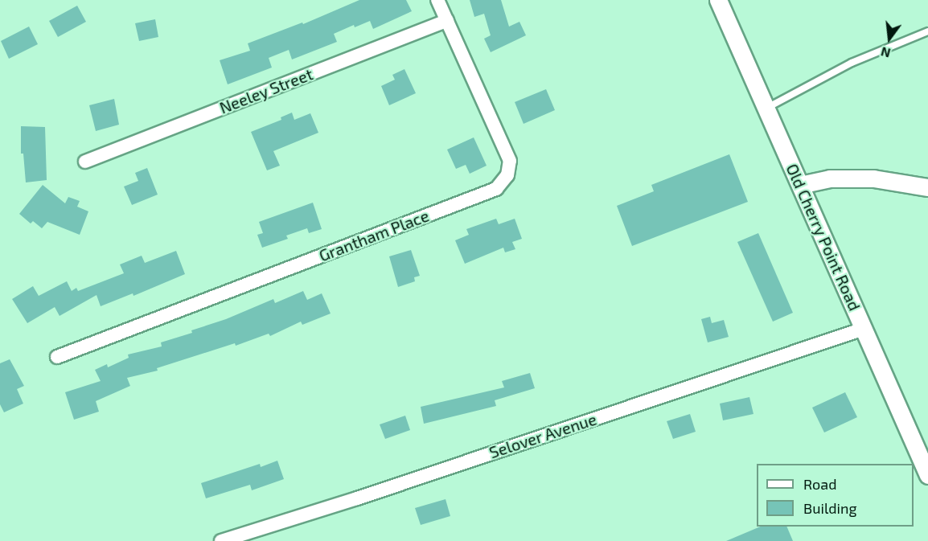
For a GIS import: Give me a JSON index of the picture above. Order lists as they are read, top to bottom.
{
  "streets": {
    "street": [
      "Neeley Street",
      "Grantham Place",
      "Old Cherry Point Road",
      "Selover Avenue"
    ]
  },
  "crossings": [
    ["Neeley Street", "Grantham Place"],
    ["Old Cherry Point Road", "Selover Avenue"]
  ],
  "legend": ["Road", "Building"],
  "north": "bottom"
}
